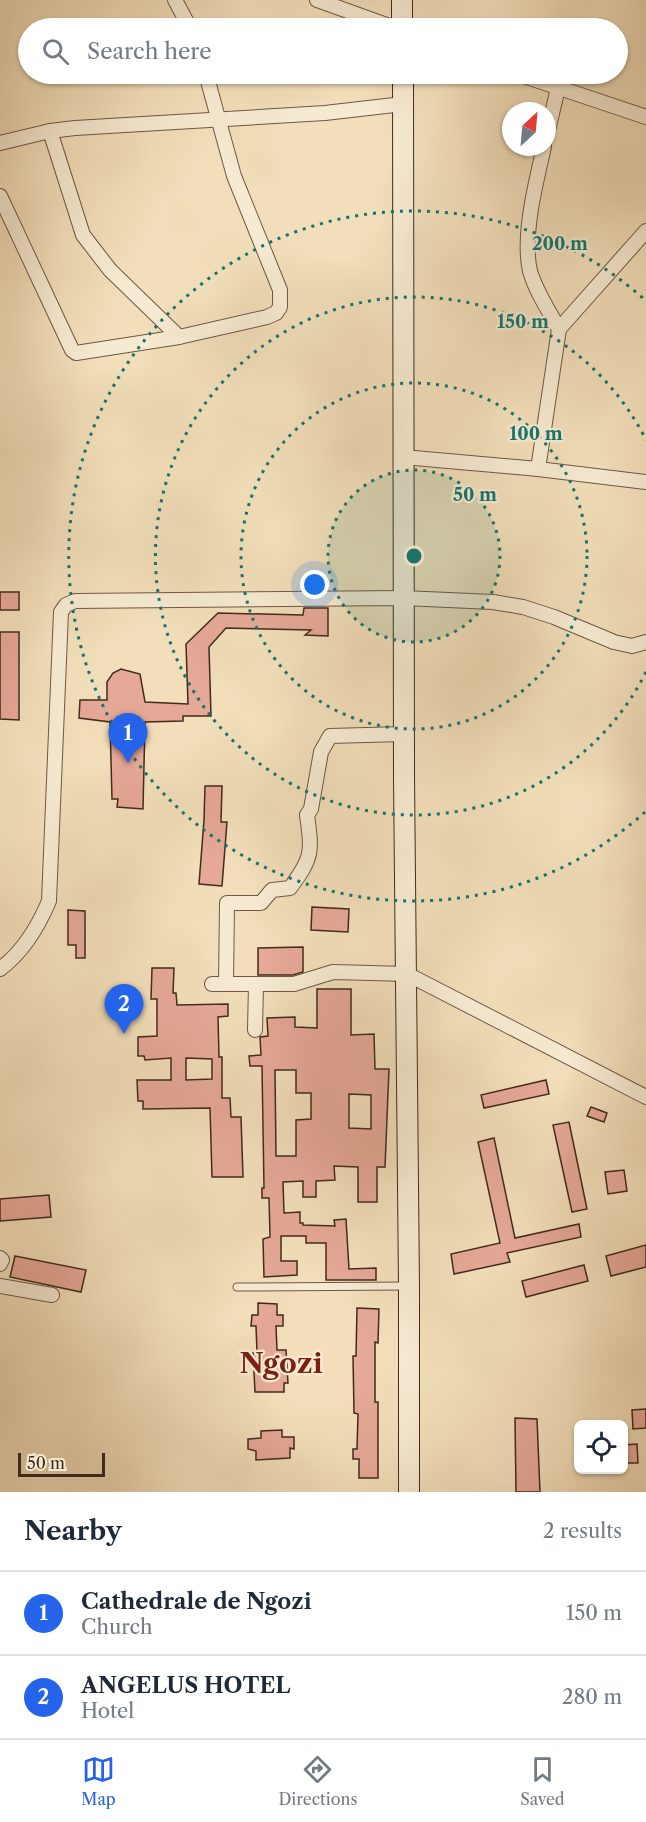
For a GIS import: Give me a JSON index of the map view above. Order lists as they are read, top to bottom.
{
  "districts": ["Ngozi"],
  "scale_bar": "50 m",
  "north": "top right",
  "page": {
    "search": "Search here",
    "pins": ["1", "2"],
    "scale": "50 m",
    "heading": ["Nearby", "2 results"],
    "list": [
      {
        "mark": "1",
        "name": "Cathedrale de Ngozi",
        "note": "Church",
        "value": "150 m"
      },
      {
        "mark": "2",
        "name": "ANGELUS HOTEL",
        "note": "Hotel",
        "value": "280 m"
      }
    ],
    "nav": ["Map", "Directions", "Saved"]
  },
  "rings": [
    "200 m",
    "150 m",
    "100 m",
    "50 m"
  ]
}
